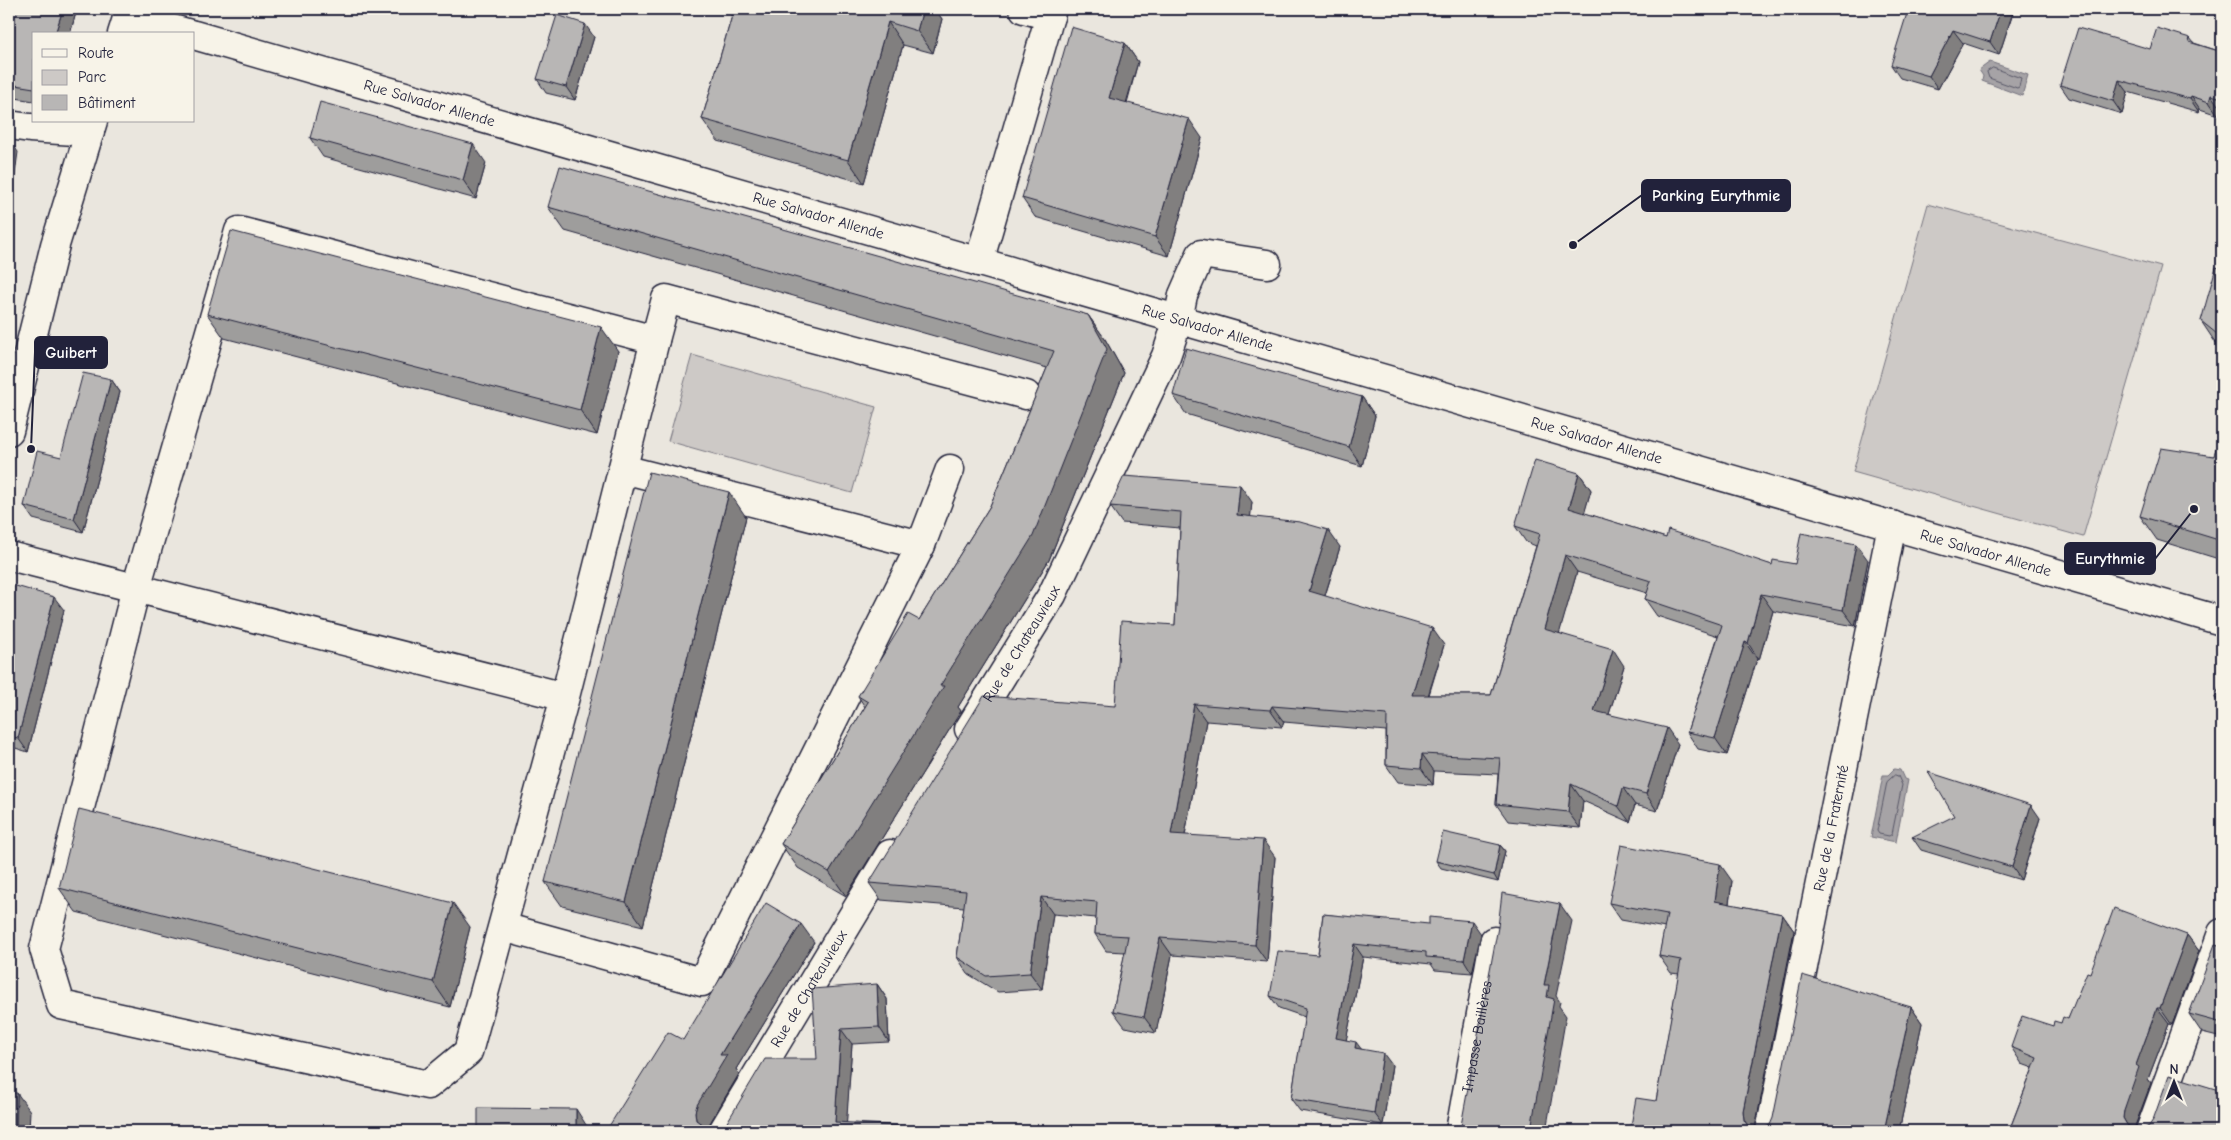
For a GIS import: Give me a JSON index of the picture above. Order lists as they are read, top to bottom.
{
  "streets": {
    "street": [
      "Rue Salvador Allende",
      "Rue de Chateauvieux",
      "Rue de la Fraternité",
      "Impasse Baillères"
    ]
  },
  "crossings": [
    ["Rue Salvador Allende", "Rue de Chateauvieux"],
    ["Rue Salvador Allende", "Rue de la Fraternité"]
  ],
  "places": ["Parking Eurythmie", "Guibert", "Eurythmie"],
  "legend": ["Route", "Parc", "Bâtiment"],
  "north": "top"
}
